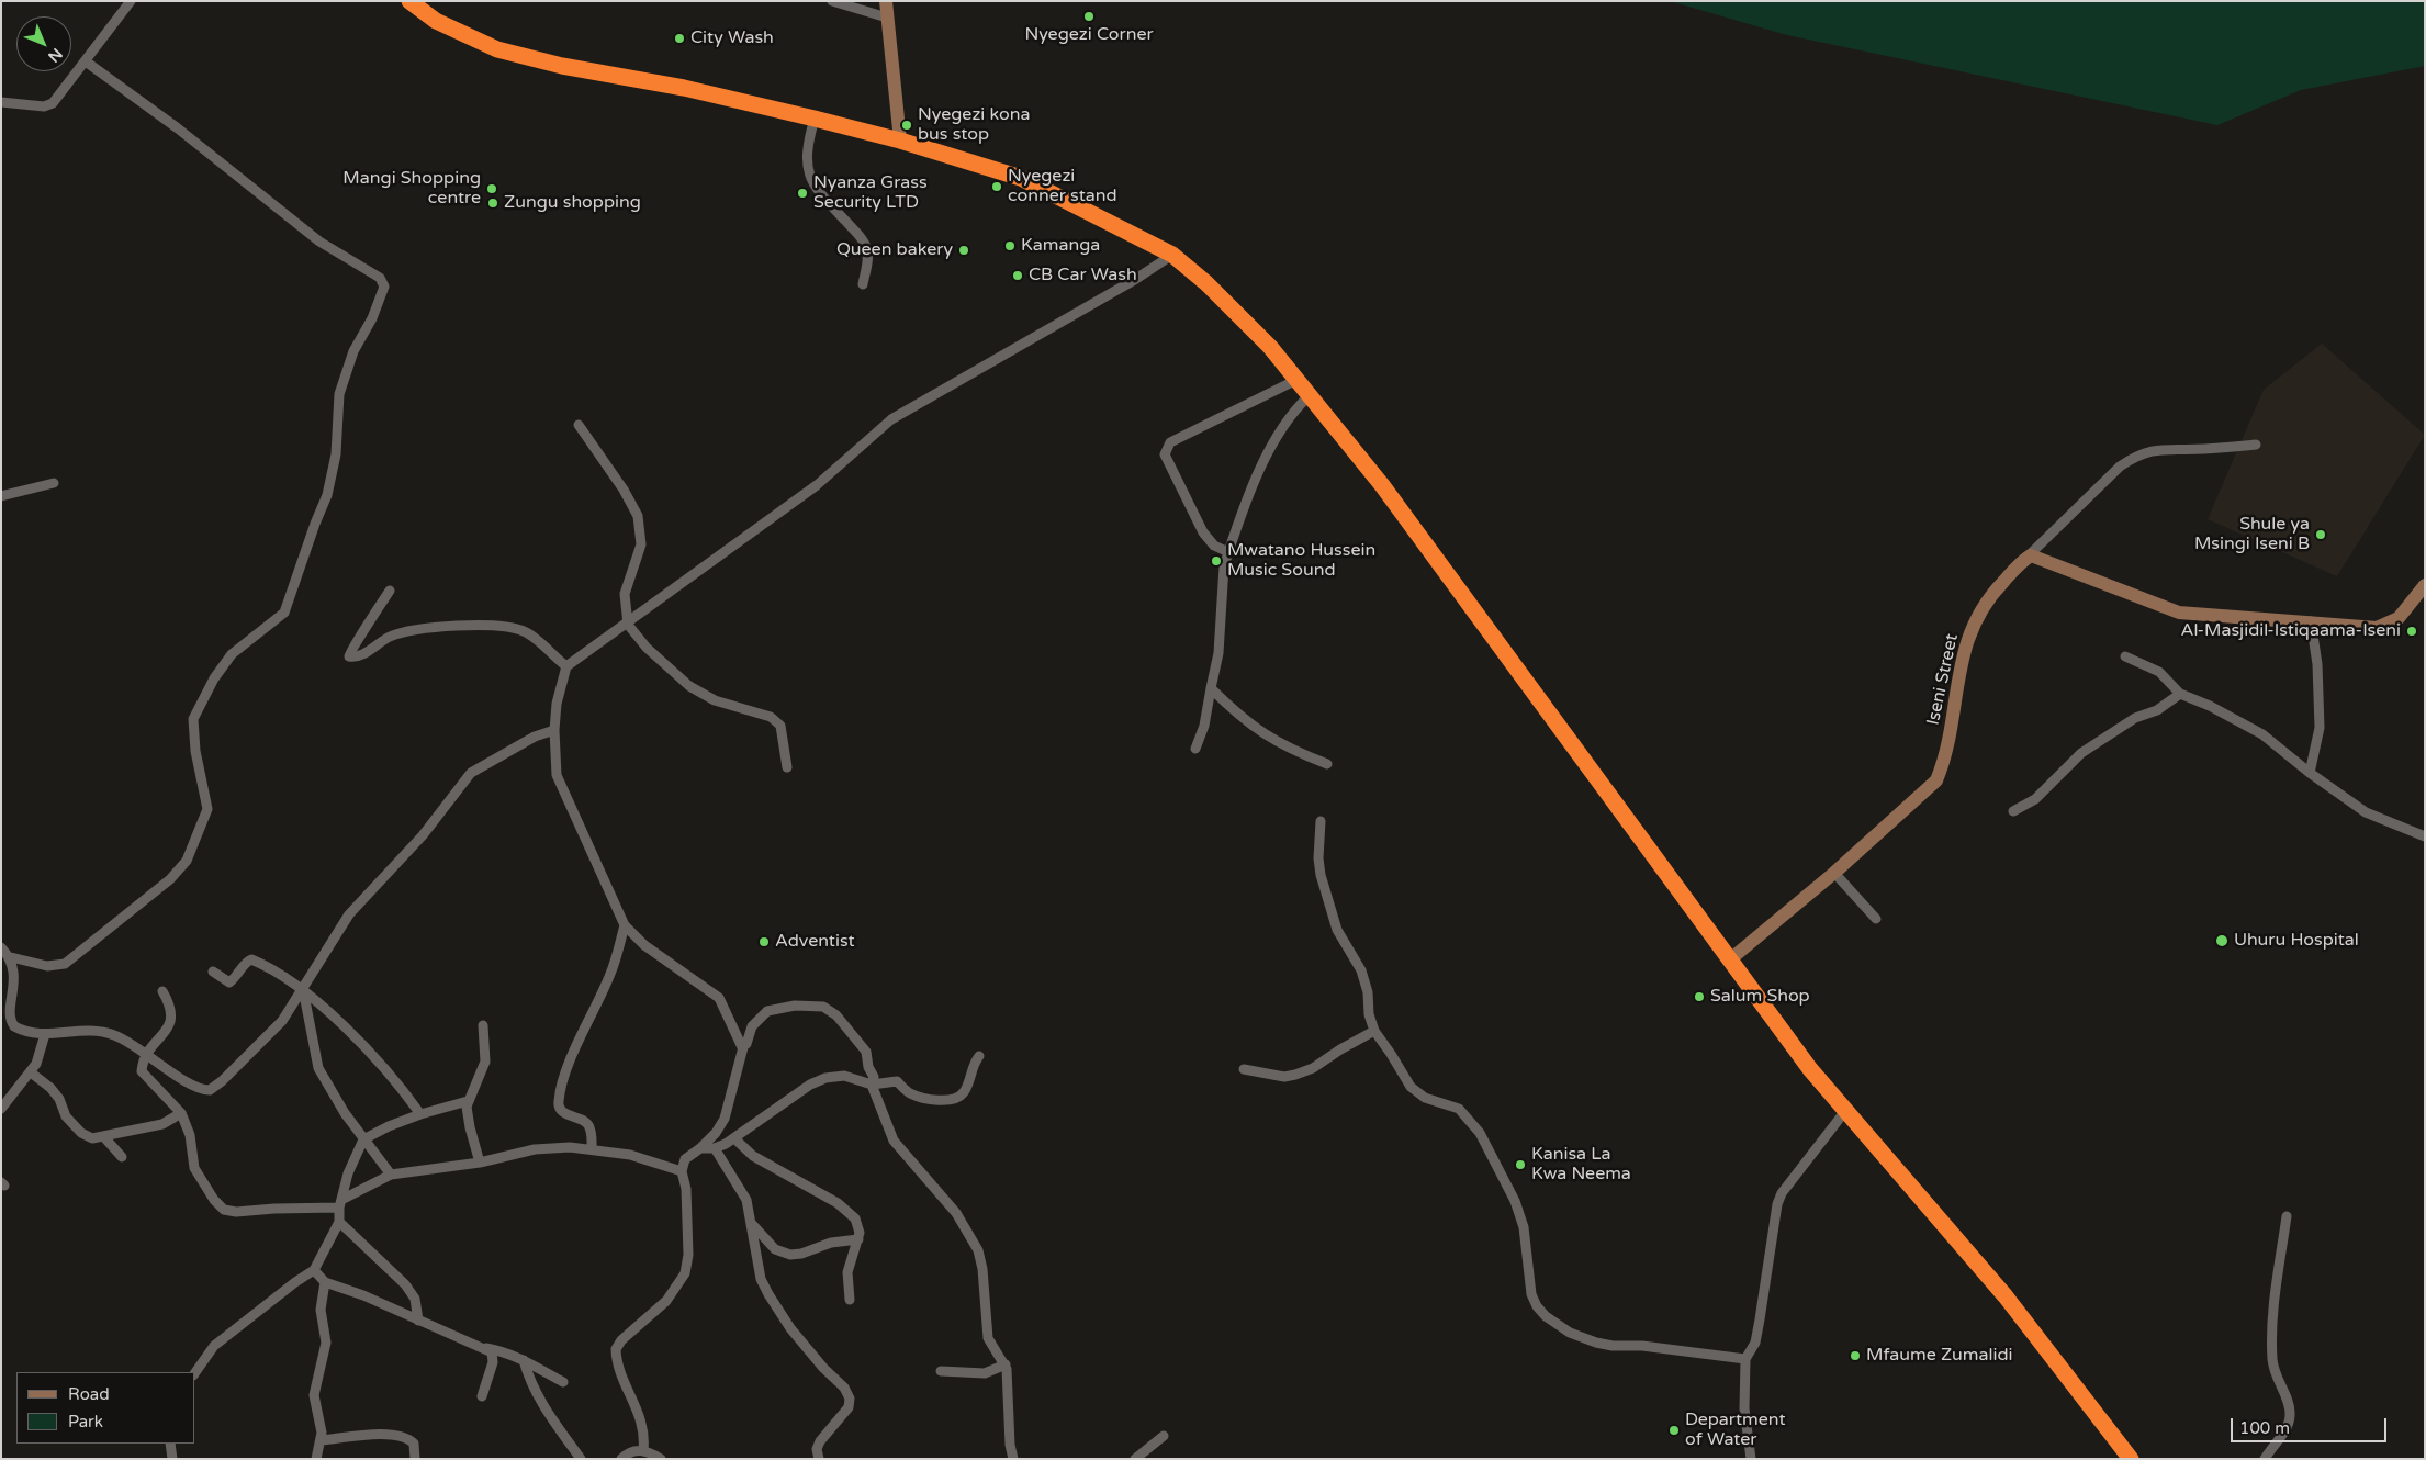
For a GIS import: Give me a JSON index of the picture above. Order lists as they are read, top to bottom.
{
  "streets": {
    "street": ["Iseni Street"]
  },
  "places": [
    "Nyegezi Corner",
    "City Wash",
    "Nyegezi kona bus stop",
    "Nyegezi conner stand",
    "Mangi Shopping centre",
    "Nyanza Grass Security LTD",
    "Zungu shopping",
    "Kamanga",
    "Queen bakery",
    "CB Car Wash",
    "Shule ya Msingi Iseni B",
    "Mwatano Hussein Music Sound",
    "Al-Masjidil-Istiqaama-Iseni",
    "Uhuru Hospital",
    "Adventist",
    "Salum Shop",
    "Kanisa La Kwa Neema",
    "Mfaume Zumalidi",
    "Department of Water"
  ],
  "legend": ["Road", "Park"],
  "scale_bar": "100 m",
  "north": "bottom right"
}
